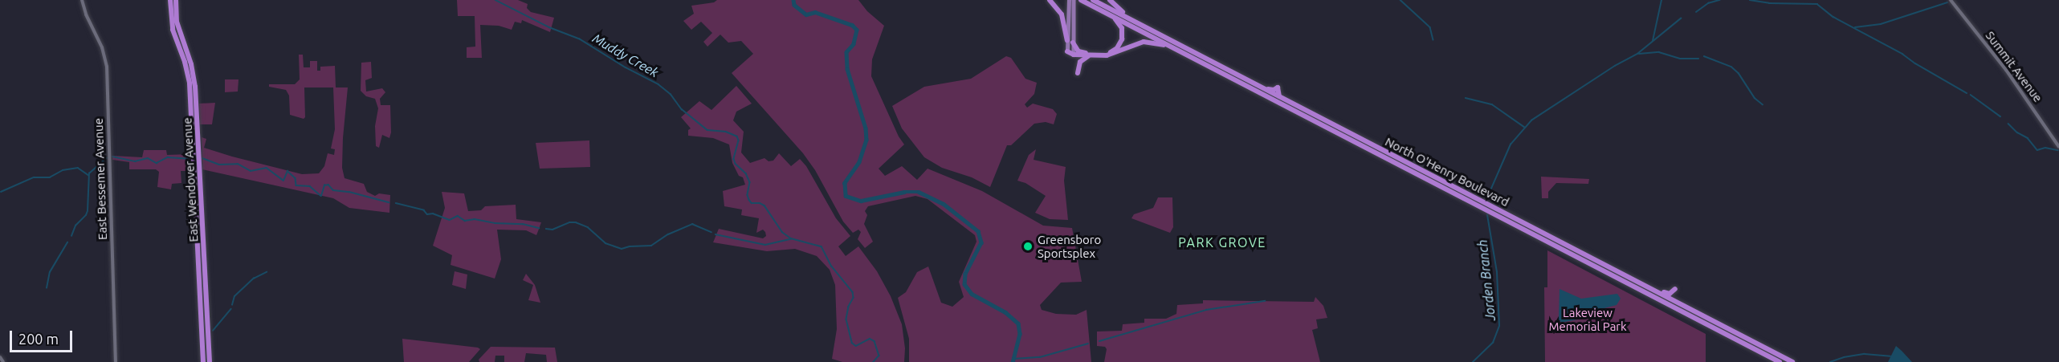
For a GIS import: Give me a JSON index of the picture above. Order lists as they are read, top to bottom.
{
  "streets": {
    "highway": ["North O'Henry Boulevard", "East Wendover Avenue"],
    "main road": ["Summit Avenue", "East Bessemer Avenue"]
  },
  "districts": ["PARK GROVE"],
  "water": ["Muddy Creek", "Jorden Branch"],
  "parks": ["Lakeview Memorial Park"],
  "places": ["Greensboro Sportsplex"],
  "scale_bar": "200 m"
}
